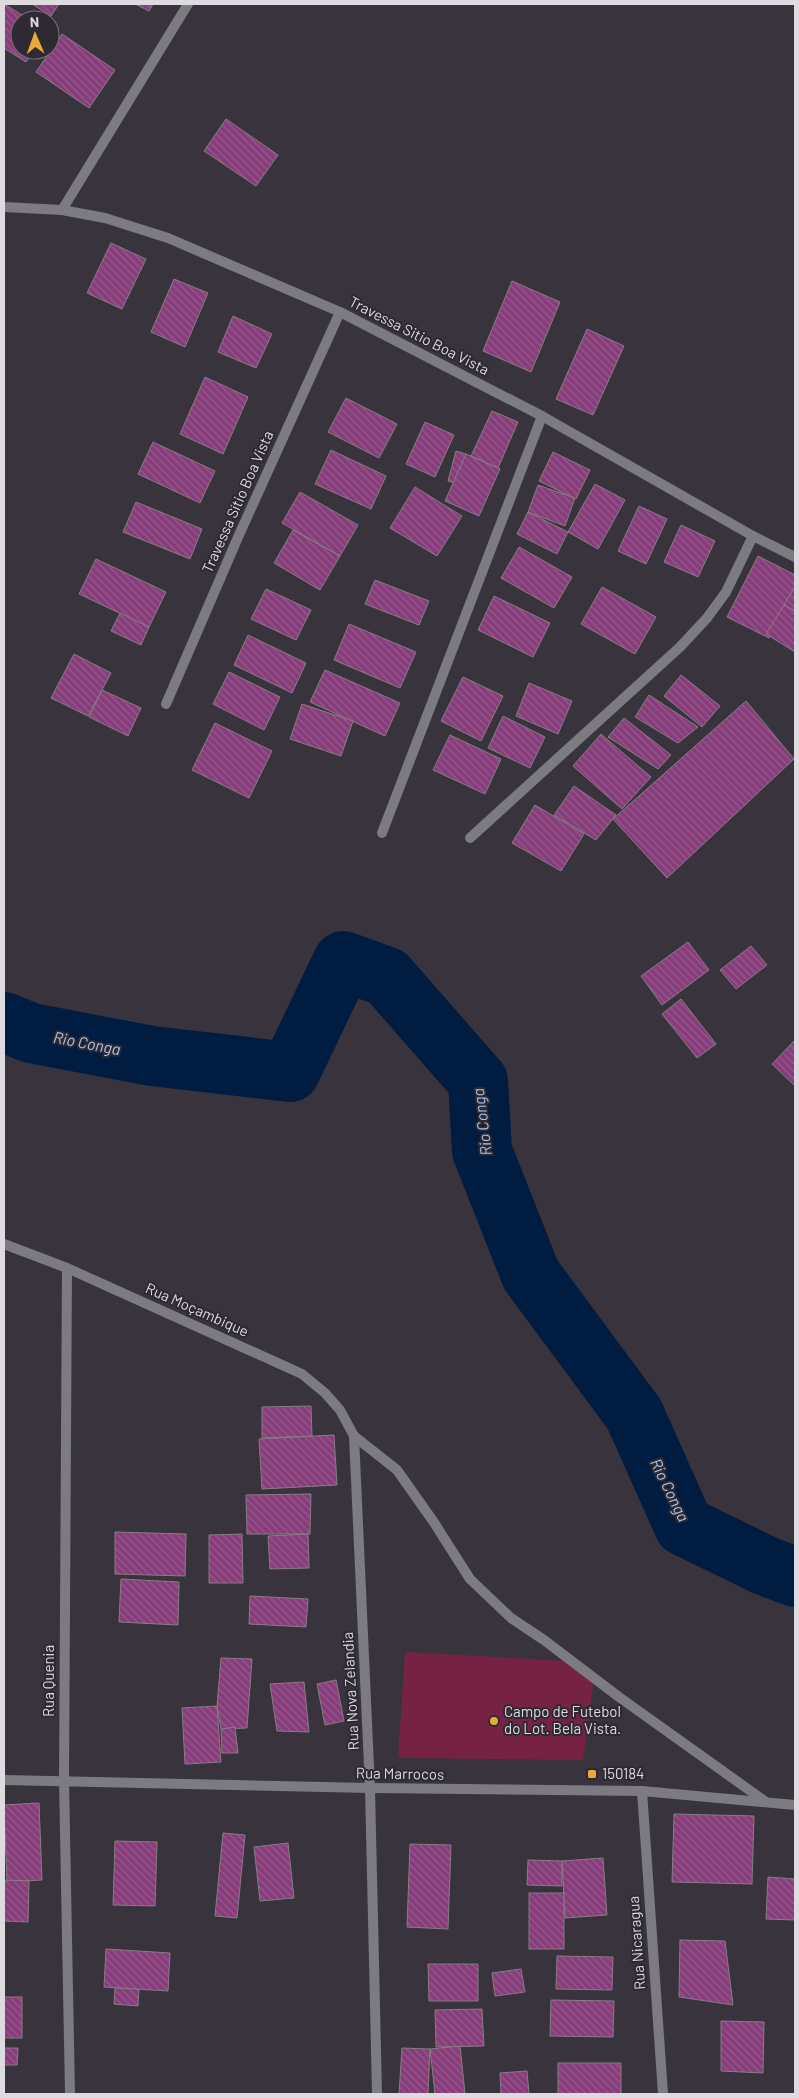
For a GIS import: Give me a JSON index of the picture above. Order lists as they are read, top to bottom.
{
  "streets": {
    "street": [
      "Travessa Sitio Boa Vista",
      "Travessa Sítio Boa Vista",
      "Rua Moçambique",
      "Rua Quenia",
      "Rua Nova Zelandia",
      "Rua Marrocos",
      "Rua Nicaragua"
    ]
  },
  "crossings": [
    ["Travessa Sitio Boa Vista", "Travessa Sítio Boa Vista"],
    ["Rua Moçambique", "Rua Quenia"],
    ["Rua Moçambique", "Rua Nova Zelandia"],
    ["Rua Quenia", "Rua Marrocos"],
    ["Rua Nova Zelandia", "Rua Marrocos"],
    ["Rua Marrocos", "Rua Nicaragua"]
  ],
  "water": ["Rio Conga"],
  "places": {
    "other": ["Campo de Futebol do Lot. Bela Vista."],
    "transit": ["150184"]
  },
  "north": "top"
}
